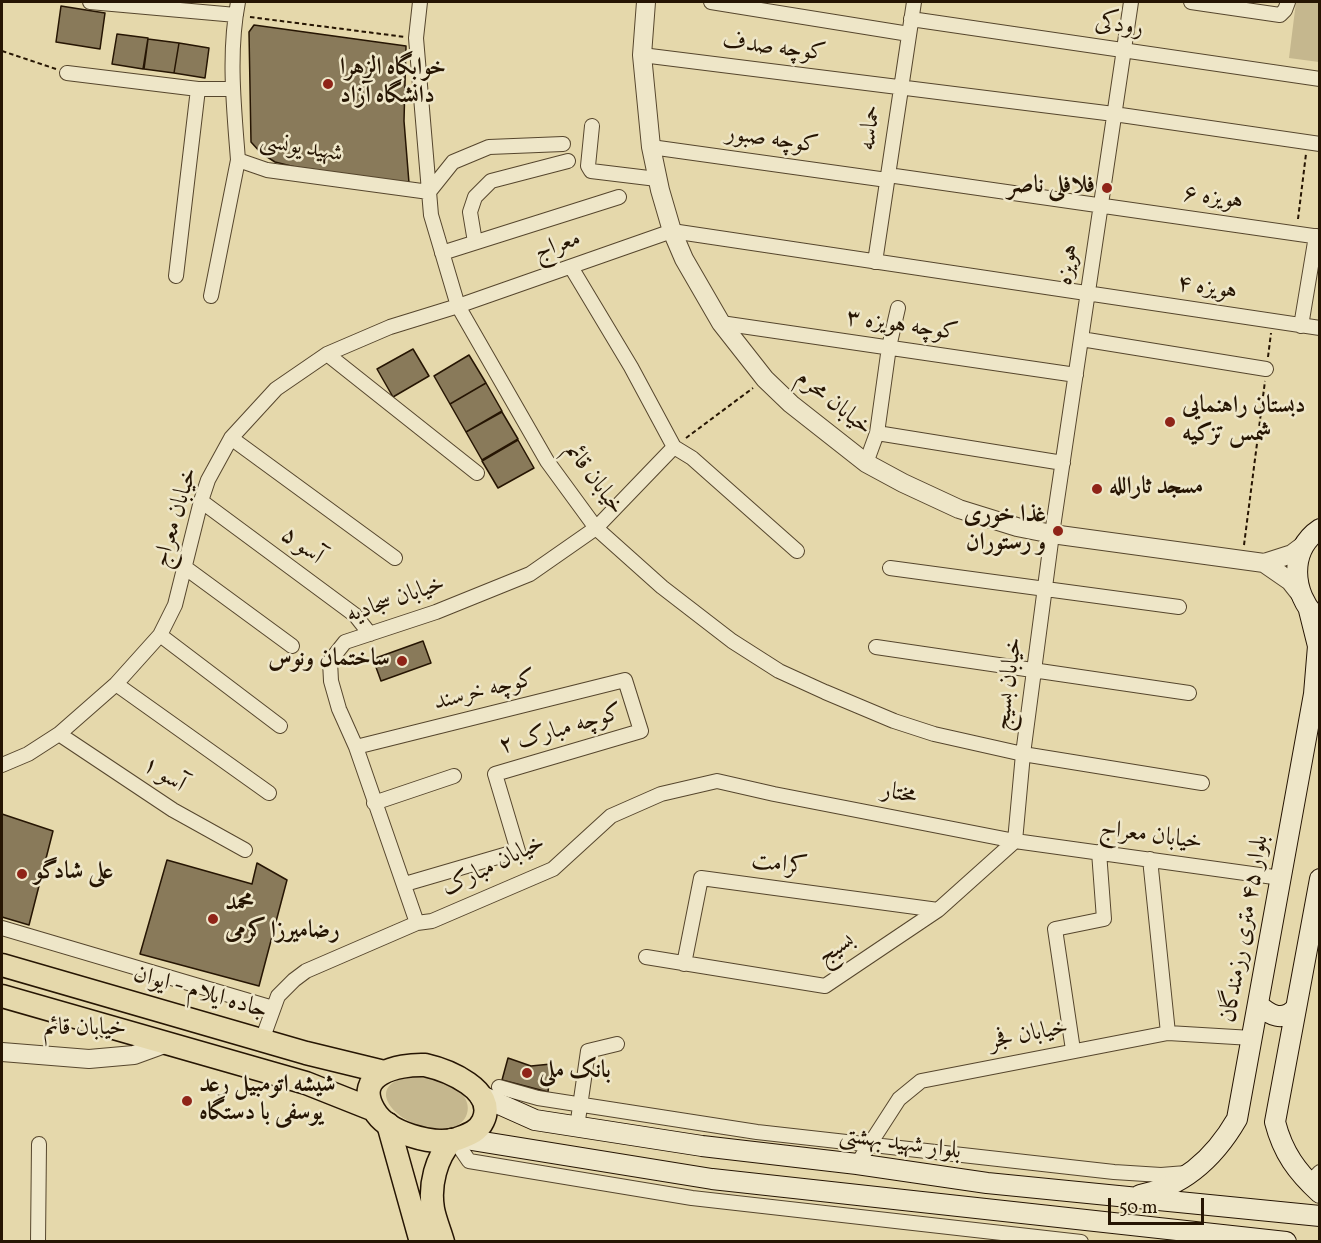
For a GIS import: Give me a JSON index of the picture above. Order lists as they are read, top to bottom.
{
  "streets": {
    "main road": ["بلوار ۴۵ متری رزمندگان", "جاده ایلام - ایوان", "بلوار شهید بهشتی"],
    "street": [
      "رودکی",
      "کوچه صدف",
      "حماسه",
      "کوچه صبور",
      "شهید یونسی",
      "هویزه ۶",
      "معراج",
      "هویزه",
      "هویزه ۴",
      "کوچه هویزه ۳",
      "خیابان محرم",
      "خیابان قائم",
      "خیابان معراج",
      "آسو ۵",
      "خیابان سجادیه",
      "خیابان بسیج",
      "کوچه خرسند",
      "کوچه مبارک ۲",
      "آسو ۱",
      "مختار",
      "کرامت",
      "خیابان مبارک",
      "بسیج",
      "خیابان فجر"
    ]
  },
  "crossings": [
    ["رودکی", "حماسه"],
    ["رودکی", "هویزه"],
    ["کوچه صدف", "حماسه"],
    ["کوچه صدف", "هویزه"],
    ["کوچه صدف", "خیابان محرم"],
    ["حماسه", "کوچه صبور"],
    ["حماسه", "هویزه ۴"],
    ["کوچه صبور", "هویزه ۶"],
    ["کوچه صبور", "هویزه"],
    ["کوچه صبور", "خیابان محرم"],
    ["شهید یونسی", "خیابان قائم"],
    ["هویزه ۶", "هویزه"],
    ["معراج", "هویزه ۴"],
    ["معراج", "خیابان محرم"],
    ["معراج", "خیابان قائم"],
    ["معراج", "خیابان معراج"],
    ["هویزه", "هویزه ۴"],
    ["هویزه", "کوچه هویزه ۳"],
    ["هویزه", "خیابان محرم"],
    ["هویزه", "خیابان بسیج"],
    ["هویزه ۴", "خیابان محرم"],
    ["کوچه هویزه ۳", "خیابان محرم"],
    ["خیابان محرم", "خیابان بسیج"],
    ["خیابان قائم", "خیابان معراج"],
    ["خیابان قائم", "خیابان سجادیه"],
    ["خیابان قائم", "خیابان بسیج"],
    ["خیابان معراج", "آسو ۵"],
    ["خیابان معراج", "خیابان بسیج"],
    ["خیابان معراج", "آسو ۱"],
    ["خیابان معراج", "مختار"],
    ["خیابان معراج", "بلوار ۴۵ متری رزمندگان"],
    ["خیابان معراج", "بسیج"],
    ["آسو ۵", "خیابان سجادیه"],
    ["خیابان سجادیه", "کوچه خرسند"],
    ["خیابان سجادیه", "کوچه مبارک ۲"],
    ["خیابان سجادیه", "خیابان مبارک"],
    ["خیابان بسیج", "مختار"],
    ["خیابان بسیج", "بسیج"],
    ["کوچه خرسند", "کوچه مبارک ۲"],
    ["مختار", "خیابان مبارک"],
    ["مختار", "بسیج"],
    ["کرامت", "بسیج"],
    ["خیابان مبارک", "جاده ایلام - ایوان"],
    ["بلوار ۴۵ متری رزمندگان", "خیابان فجر"],
    ["بلوار ۴۵ متری رزمندگان", "بلوار شهید بهشتی"],
    ["جاده ایلام - ایوان", "بلوار شهید بهشتی"],
    ["خیابان فجر", "بلوار شهید بهشتی"]
  ],
  "places": [
    "خوابگاه الزهرا دانشگاه آزاد",
    "فلافلی ناصر",
    "دبستان راهنمایی شمس تزکیه",
    "مسجد ثارالله",
    "غذا خوری و رستوران",
    "ساختمان ونوس",
    "علی شادگو",
    "محمد رضامیرزا کرمی",
    "بانک ملی",
    "شیشه اتومبیل رعد یوسفی با دستگاه"
  ],
  "scale_bar": "50 m"
}
